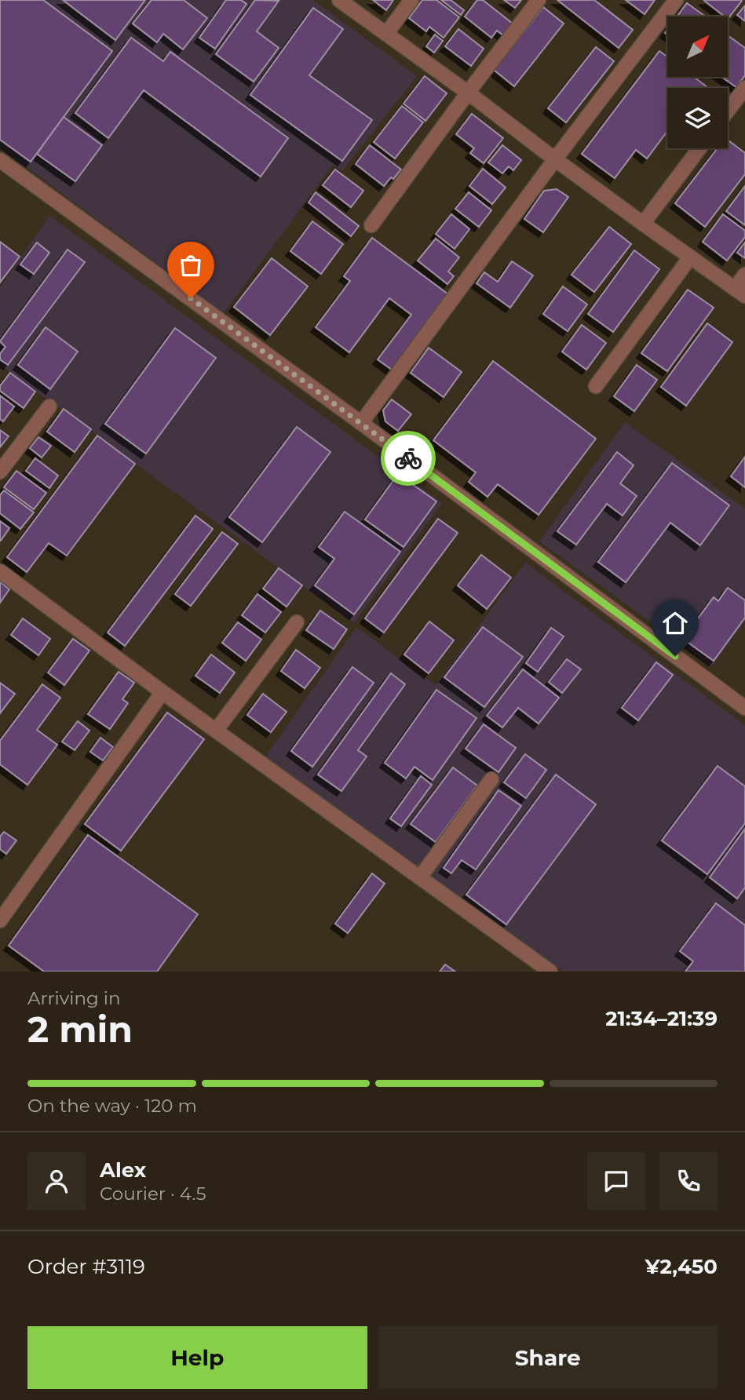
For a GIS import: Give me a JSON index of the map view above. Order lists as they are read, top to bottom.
{
  "north": "top right",
  "page": {
    "heading": ["2 min", "Arriving in", "21:34–21:39"],
    "panel": [
      "Alex",
      "Courier · 4.5",
      "Order #3119",
      "¥2,450"
    ],
    "bar": "On the way · 120 m",
    "buttons": ["Help", "Share"]
  }
}
